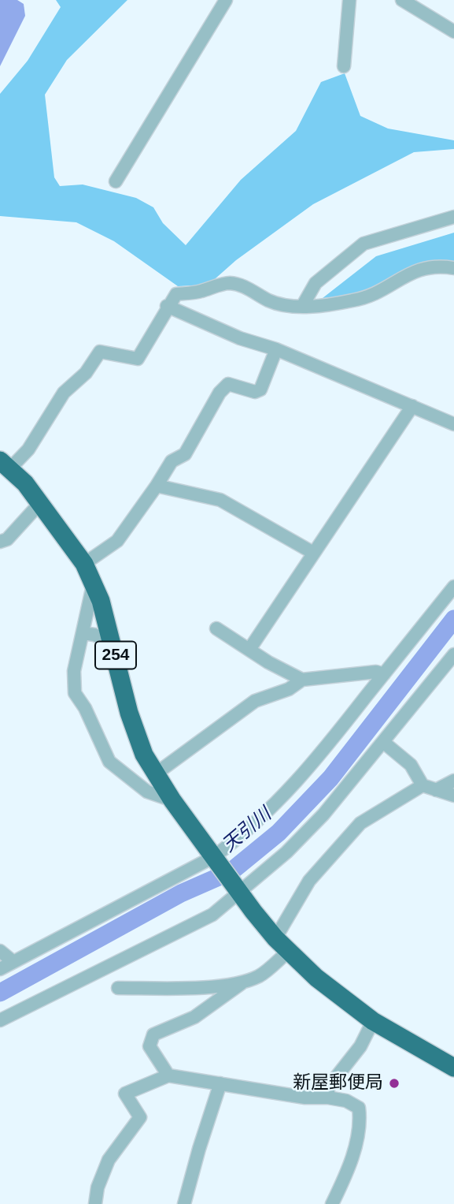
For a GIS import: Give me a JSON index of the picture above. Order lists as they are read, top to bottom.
{
  "streets": {
    "highway": ["254"]
  },
  "water": ["天引川"],
  "places": ["新屋郵便局"]
}
